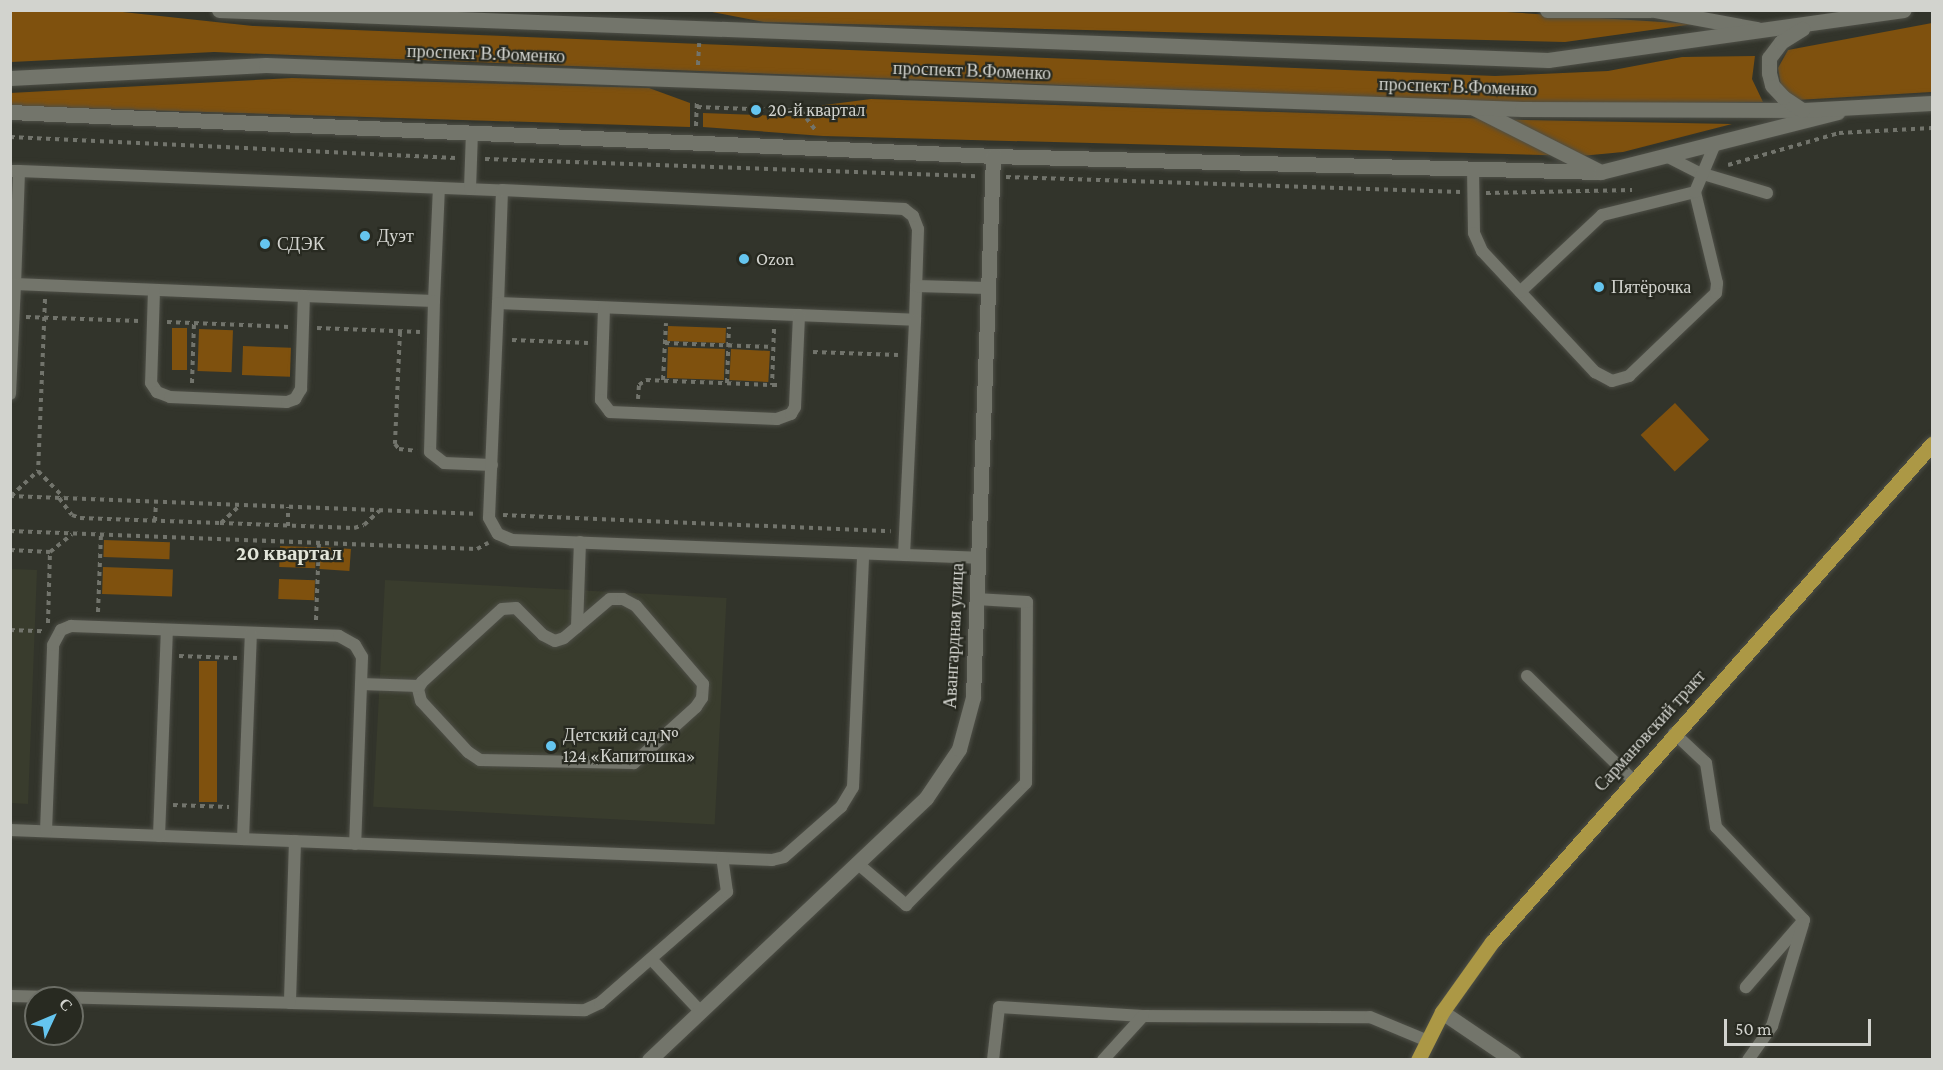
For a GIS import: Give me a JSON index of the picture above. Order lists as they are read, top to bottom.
{
  "streets": {
    "main road": ["проспект В.Фоменко", "Авангардная улица", "Сармановский тракт"]
  },
  "districts": ["20 квартал"],
  "places": [
    "20-й квартал",
    "Дуэт",
    "СДЭК",
    "Ozon",
    "Пятёрочка",
    "Детский сад № 124 «Капитошка»"
  ],
  "scale_bar": "50 m",
  "north": "top right"
}
